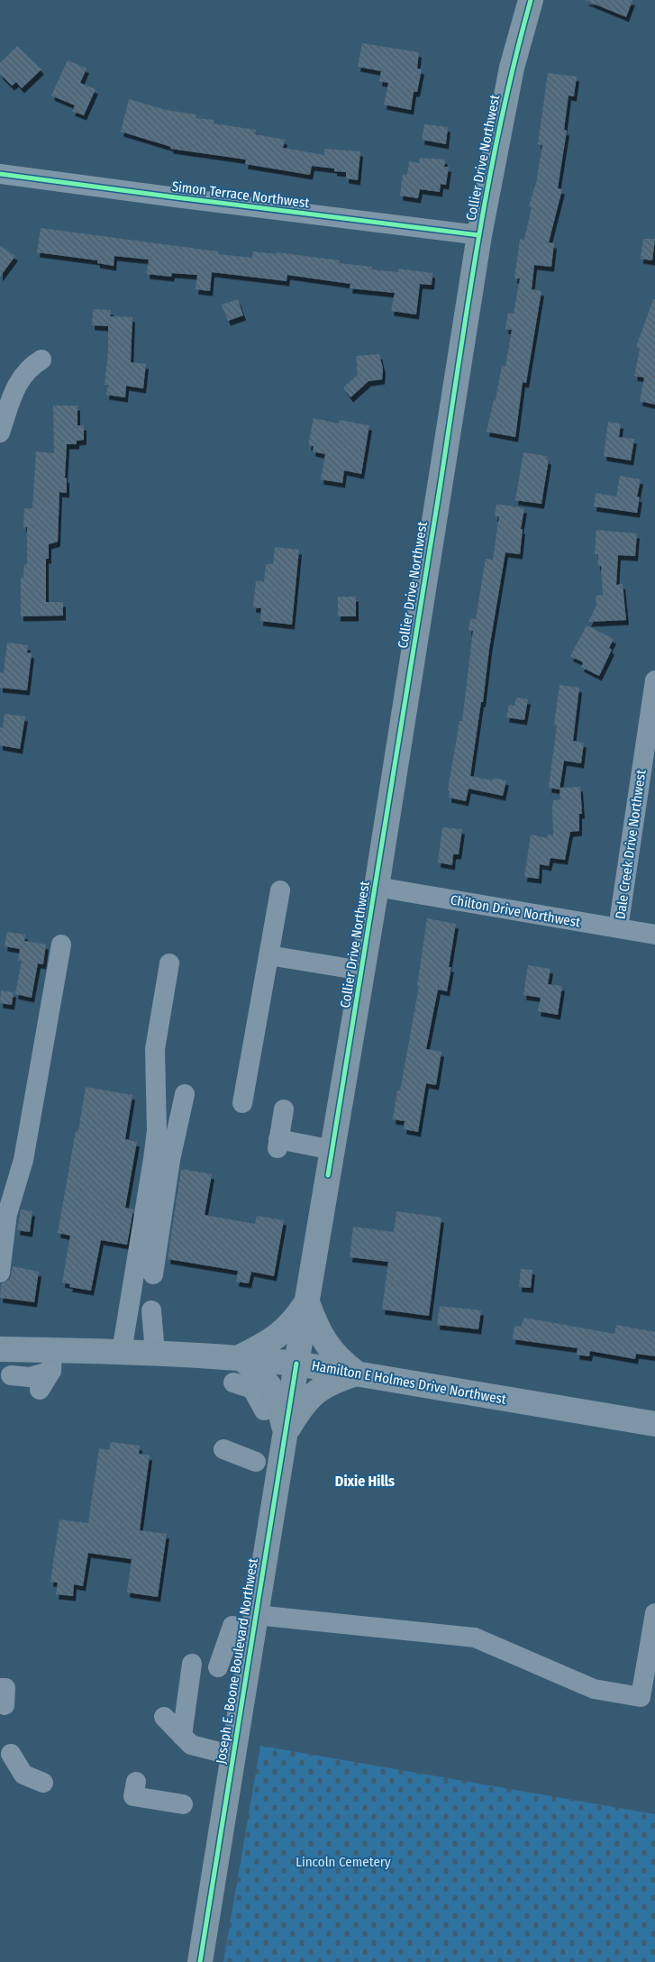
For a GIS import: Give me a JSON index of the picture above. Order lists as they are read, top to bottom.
{
  "streets": {
    "main road": ["Collier Drive Northwest", "Hamilton E Holmes Drive Northwest", "Joseph E. Boone Boulevard Northwest"],
    "street": ["Simon Terrace Northwest", "Dale Creek Drive Northwest", "Chilton Drive Northwest"]
  },
  "crossings": [
    ["Collier Drive Northwest", "Simon Terrace Northwest"],
    ["Collier Drive Northwest", "Chilton Drive Northwest"],
    ["Collier Drive Northwest", "Hamilton E Holmes Drive Northwest"],
    ["Collier Drive Northwest", "Joseph E. Boone Boulevard Northwest"],
    ["Dale Creek Drive Northwest", "Chilton Drive Northwest"],
    ["Hamilton E Holmes Drive Northwest", "Joseph E. Boone Boulevard Northwest"]
  ],
  "districts": ["Dixie Hills"],
  "parks": ["Lincoln Cemetery"]
}
